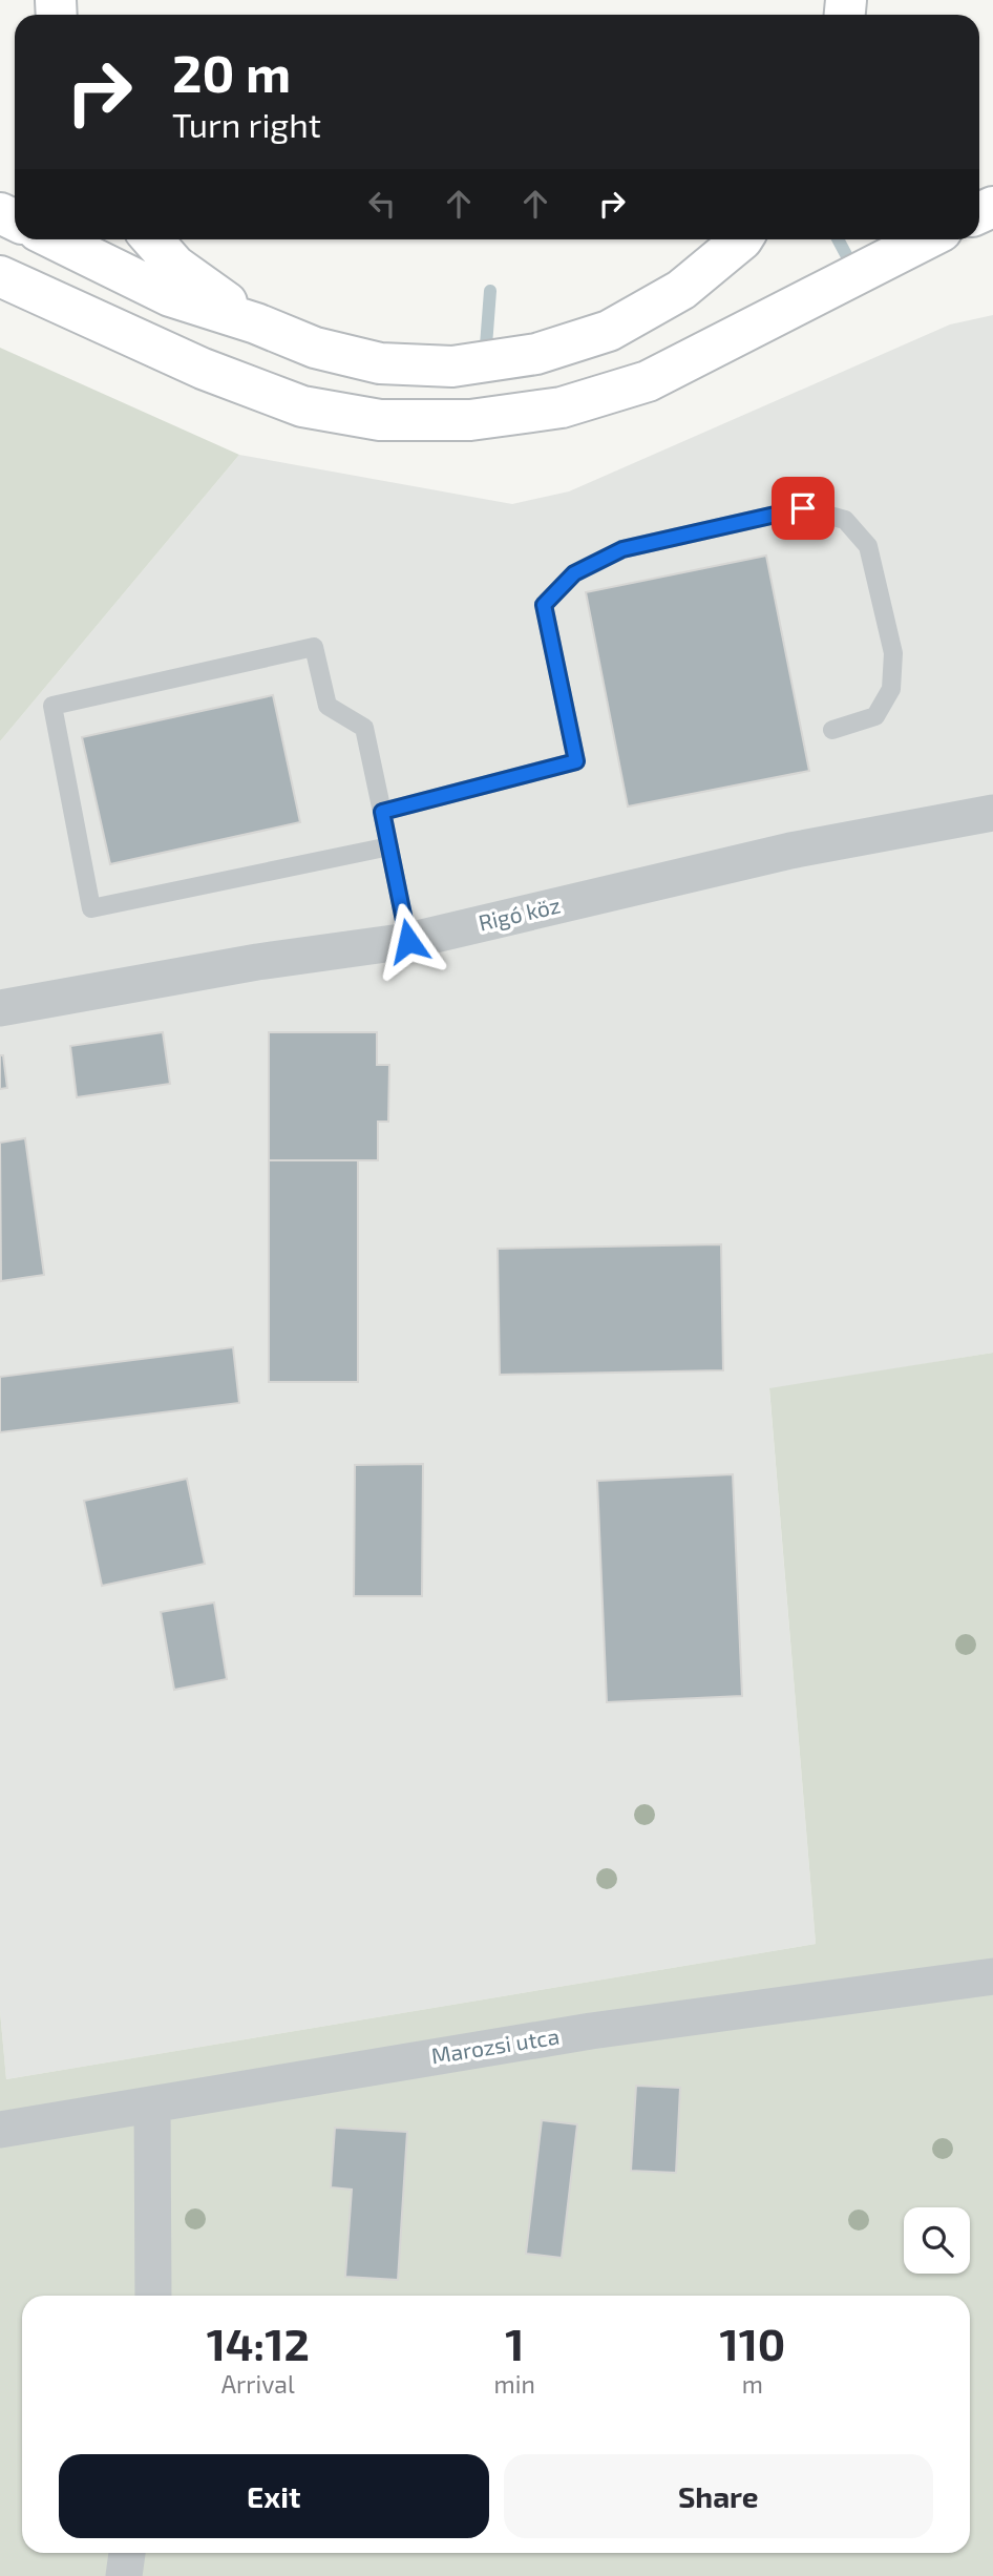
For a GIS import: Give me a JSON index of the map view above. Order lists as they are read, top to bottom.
{
  "streets": {
    "street": ["Rigó köz", "Marozsi utca"]
  },
  "page": {
    "turn": ["20 m", "Turn right"],
    "eta": [
      "14:12",
      "Arrival",
      "1",
      "min",
      "110",
      "m"
    ],
    "buttons": ["Exit", "Share"]
  }
}
